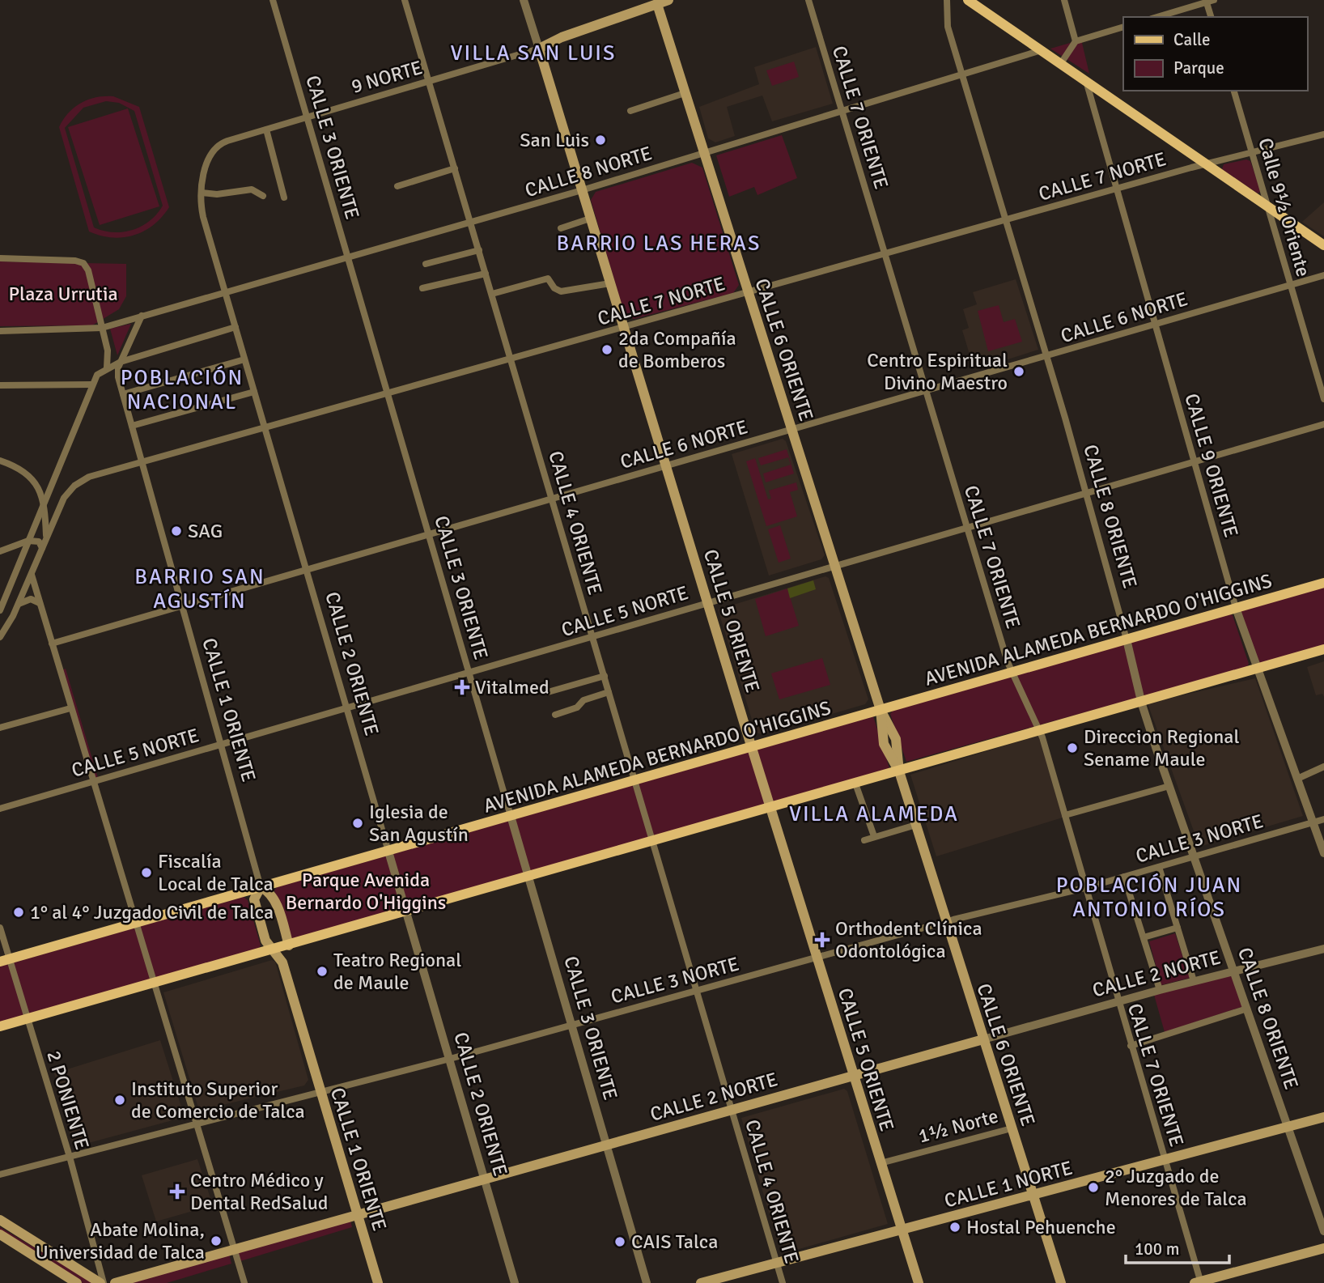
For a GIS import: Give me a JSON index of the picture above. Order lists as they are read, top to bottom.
{
  "streets": {
    "main road": [
      "9 NORTE",
      "CALLE 6 ORIENTE",
      "CALLE 5 ORIENTE",
      "AVENIDA ALAMEDA BERNARDO O'HIGGINS",
      "CALLE 1 ORIENTE",
      "CALLE 2 NORTE",
      "CALLE 1 NORTE"
    ],
    "street": [
      "CALLE 7 ORIENTE",
      "CALLE 3 ORIENTE",
      "CALLE 8 NORTE",
      "CALLE 7 NORTE",
      "Calle 9½ Oriente",
      "CALLE 6 NORTE",
      "CALLE 9 ORIENTE",
      "CALLE 8 ORIENTE",
      "CALLE 4 ORIENTE",
      "CALLE 5 NORTE",
      "CALLE 2 ORIENTE",
      "CALLE 3 NORTE",
      "2 PONIENTE",
      "1½ Norte"
    ]
  },
  "crossings": [
    ["9 NORTE", "CALLE 3 ORIENTE"],
    ["9 NORTE", "CALLE 6 ORIENTE"],
    ["9 NORTE", "CALLE 4 ORIENTE"],
    ["9 NORTE", "CALLE 5 ORIENTE"],
    ["9 NORTE", "CALLE 2 ORIENTE"],
    ["CALLE 7 ORIENTE", "CALLE 8 NORTE"],
    ["CALLE 7 ORIENTE", "CALLE 7 NORTE"],
    ["CALLE 7 ORIENTE", "CALLE 6 NORTE"],
    ["CALLE 7 ORIENTE", "CALLE 5 NORTE"],
    ["CALLE 7 ORIENTE", "AVENIDA ALAMEDA BERNARDO O'HIGGINS"],
    ["CALLE 7 ORIENTE", "CALLE 3 NORTE"],
    ["CALLE 7 ORIENTE", "CALLE 2 NORTE"],
    ["CALLE 7 ORIENTE", "CALLE 1 NORTE"],
    ["CALLE 3 ORIENTE", "CALLE 8 NORTE"],
    ["CALLE 3 ORIENTE", "CALLE 7 NORTE"],
    ["CALLE 3 ORIENTE", "CALLE 6 NORTE"],
    ["CALLE 3 ORIENTE", "CALLE 5 NORTE"],
    ["CALLE 3 ORIENTE", "AVENIDA ALAMEDA BERNARDO O'HIGGINS"],
    ["CALLE 3 ORIENTE", "CALLE 2 ORIENTE"],
    ["CALLE 3 ORIENTE", "CALLE 3 NORTE"],
    ["CALLE 3 ORIENTE", "CALLE 2 NORTE"],
    ["CALLE 8 NORTE", "CALLE 6 ORIENTE"],
    ["CALLE 8 NORTE", "CALLE 8 ORIENTE"],
    ["CALLE 8 NORTE", "CALLE 4 ORIENTE"],
    ["CALLE 8 NORTE", "CALLE 5 ORIENTE"],
    ["CALLE 8 NORTE", "CALLE 2 ORIENTE"],
    ["CALLE 8 NORTE", "CALLE 1 ORIENTE"],
    ["CALLE 7 NORTE", "Calle 9½ Oriente"],
    ["CALLE 7 NORTE", "CALLE 6 ORIENTE"],
    ["CALLE 7 NORTE", "CALLE 9 ORIENTE"],
    ["CALLE 7 NORTE", "CALLE 8 ORIENTE"],
    ["CALLE 7 NORTE", "CALLE 4 ORIENTE"],
    ["CALLE 7 NORTE", "CALLE 5 ORIENTE"],
    ["CALLE 7 NORTE", "CALLE 2 ORIENTE"],
    ["CALLE 7 NORTE", "CALLE 1 ORIENTE"],
    ["Calle 9½ Oriente", "CALLE 6 NORTE"],
    ["CALLE 6 NORTE", "CALLE 6 ORIENTE"],
    ["CALLE 6 NORTE", "CALLE 9 ORIENTE"],
    ["CALLE 6 NORTE", "CALLE 8 ORIENTE"],
    ["CALLE 6 NORTE", "CALLE 4 ORIENTE"],
    ["CALLE 6 NORTE", "CALLE 5 ORIENTE"],
    ["CALLE 6 NORTE", "CALLE 2 ORIENTE"],
    ["CALLE 6 NORTE", "CALLE 1 ORIENTE"],
    ["CALLE 6 ORIENTE", "CALLE 5 NORTE"],
    ["CALLE 6 ORIENTE", "AVENIDA ALAMEDA BERNARDO O'HIGGINS"],
    ["CALLE 6 ORIENTE", "CALLE 3 NORTE"],
    ["CALLE 6 ORIENTE", "CALLE 2 NORTE"],
    ["CALLE 6 ORIENTE", "1½ Norte"],
    ["CALLE 6 ORIENTE", "CALLE 1 NORTE"],
    ["CALLE 9 ORIENTE", "CALLE 5 NORTE"],
    ["CALLE 9 ORIENTE", "AVENIDA ALAMEDA BERNARDO O'HIGGINS"],
    ["CALLE 9 ORIENTE", "CALLE 3 NORTE"],
    ["CALLE 8 ORIENTE", "CALLE 5 NORTE"],
    ["CALLE 8 ORIENTE", "AVENIDA ALAMEDA BERNARDO O'HIGGINS"],
    ["CALLE 8 ORIENTE", "CALLE 3 NORTE"],
    ["CALLE 8 ORIENTE", "CALLE 2 NORTE"],
    ["CALLE 8 ORIENTE", "CALLE 1 NORTE"],
    ["CALLE 4 ORIENTE", "CALLE 5 NORTE"],
    ["CALLE 4 ORIENTE", "AVENIDA ALAMEDA BERNARDO O'HIGGINS"],
    ["CALLE 4 ORIENTE", "CALLE 3 NORTE"],
    ["CALLE 4 ORIENTE", "CALLE 2 NORTE"],
    ["CALLE 4 ORIENTE", "CALLE 1 NORTE"],
    ["CALLE 5 NORTE", "CALLE 5 ORIENTE"],
    ["CALLE 5 NORTE", "CALLE 2 ORIENTE"],
    ["CALLE 5 NORTE", "CALLE 1 ORIENTE"],
    ["CALLE 5 ORIENTE", "AVENIDA ALAMEDA BERNARDO O'HIGGINS"],
    ["CALLE 5 ORIENTE", "CALLE 3 NORTE"],
    ["CALLE 5 ORIENTE", "CALLE 2 NORTE"],
    ["CALLE 5 ORIENTE", "1½ Norte"],
    ["CALLE 5 ORIENTE", "CALLE 1 NORTE"],
    ["AVENIDA ALAMEDA BERNARDO O'HIGGINS", "CALLE 2 ORIENTE"],
    ["AVENIDA ALAMEDA BERNARDO O'HIGGINS", "CALLE 1 ORIENTE"],
    ["AVENIDA ALAMEDA BERNARDO O'HIGGINS", "2 PONIENTE"],
    ["CALLE 2 ORIENTE", "CALLE 3 NORTE"],
    ["CALLE 2 ORIENTE", "CALLE 2 NORTE"],
    ["CALLE 1 ORIENTE", "CALLE 3 NORTE"],
    ["CALLE 1 ORIENTE", "CALLE 2 NORTE"],
    ["CALLE 3 NORTE", "2 PONIENTE"]
  ],
  "districts": [
    "VILLA SAN LUIS",
    "BARRIO LAS HERAS",
    "POBLACIÓN NACIONAL",
    "BARRIO SAN AGUSTÍN",
    "VILLA ALAMEDA",
    "POBLACIÓN JUAN ANTONIO RÍOS"
  ],
  "parks": ["Plaza Urrutia", "Parque Avenida Bernardo O'Higgins"],
  "places": {
    "other": [
      "San Luis",
      "2da Compañía de Bomberos",
      "Centro Espiritual Divino Maestro",
      "SAG",
      "Direccion Regional Sename Maule",
      "Iglesia de San Agustín",
      "Fiscalía Local de Talca",
      "1° al 4° Juzgado Civil de Talca",
      "Teatro Regional de Maule",
      "Instituto Superior de Comercio de Talca",
      "2° Juzgado de Menores de Talca",
      "Hostal Pehuenche",
      "Abate Molina, Universidad de Talca",
      "CAIS Talca"
    ],
    "health": ["Vitalmed", "Orthodent Clínica Odontológica", "Centro Médico y Dental RedSalud"]
  },
  "legend": ["Calle", "Parque"],
  "scale_bar": "100 m"
}
